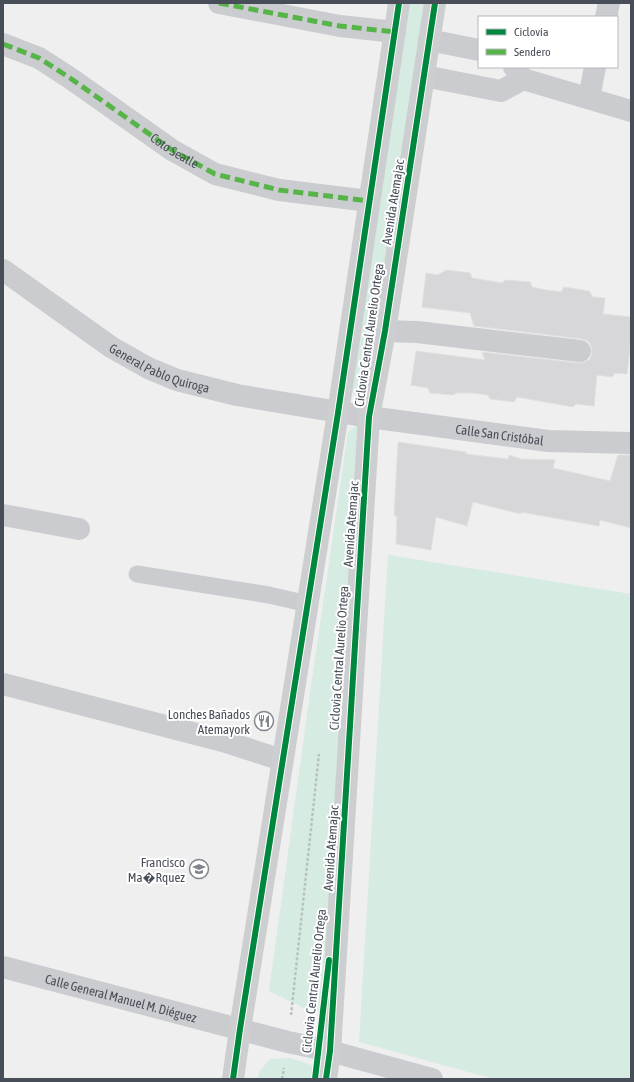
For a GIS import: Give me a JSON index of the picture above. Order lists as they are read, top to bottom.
{
  "streets": {
    "main road": ["Avenida Atemajac"],
    "street": [
      "Coto Seatle",
      "General Pablo Quiroga",
      "Calle San Cristóbal",
      "Calle General Manuel M. Diéguez"
    ],
    "cycle path": ["Ciclovia Central Aurelio Ortega"]
  },
  "crossings": [
    ["Coto Seatle", "Avenida Atemajac"],
    ["Avenida Atemajac", "General Pablo Quiroga"],
    ["Avenida Atemajac", "Calle San Cristóbal"],
    ["Avenida Atemajac", "Calle General Manuel M. Diéguez"],
    ["General Pablo Quiroga", "Calle San Cristóbal"]
  ],
  "places": {
    "restaurant": ["Lonches Bañados Atemayork"],
    "school or university": ["Francisco Ma�Rquez"]
  },
  "legend": ["Ciclovía", "Sendero"]
}
